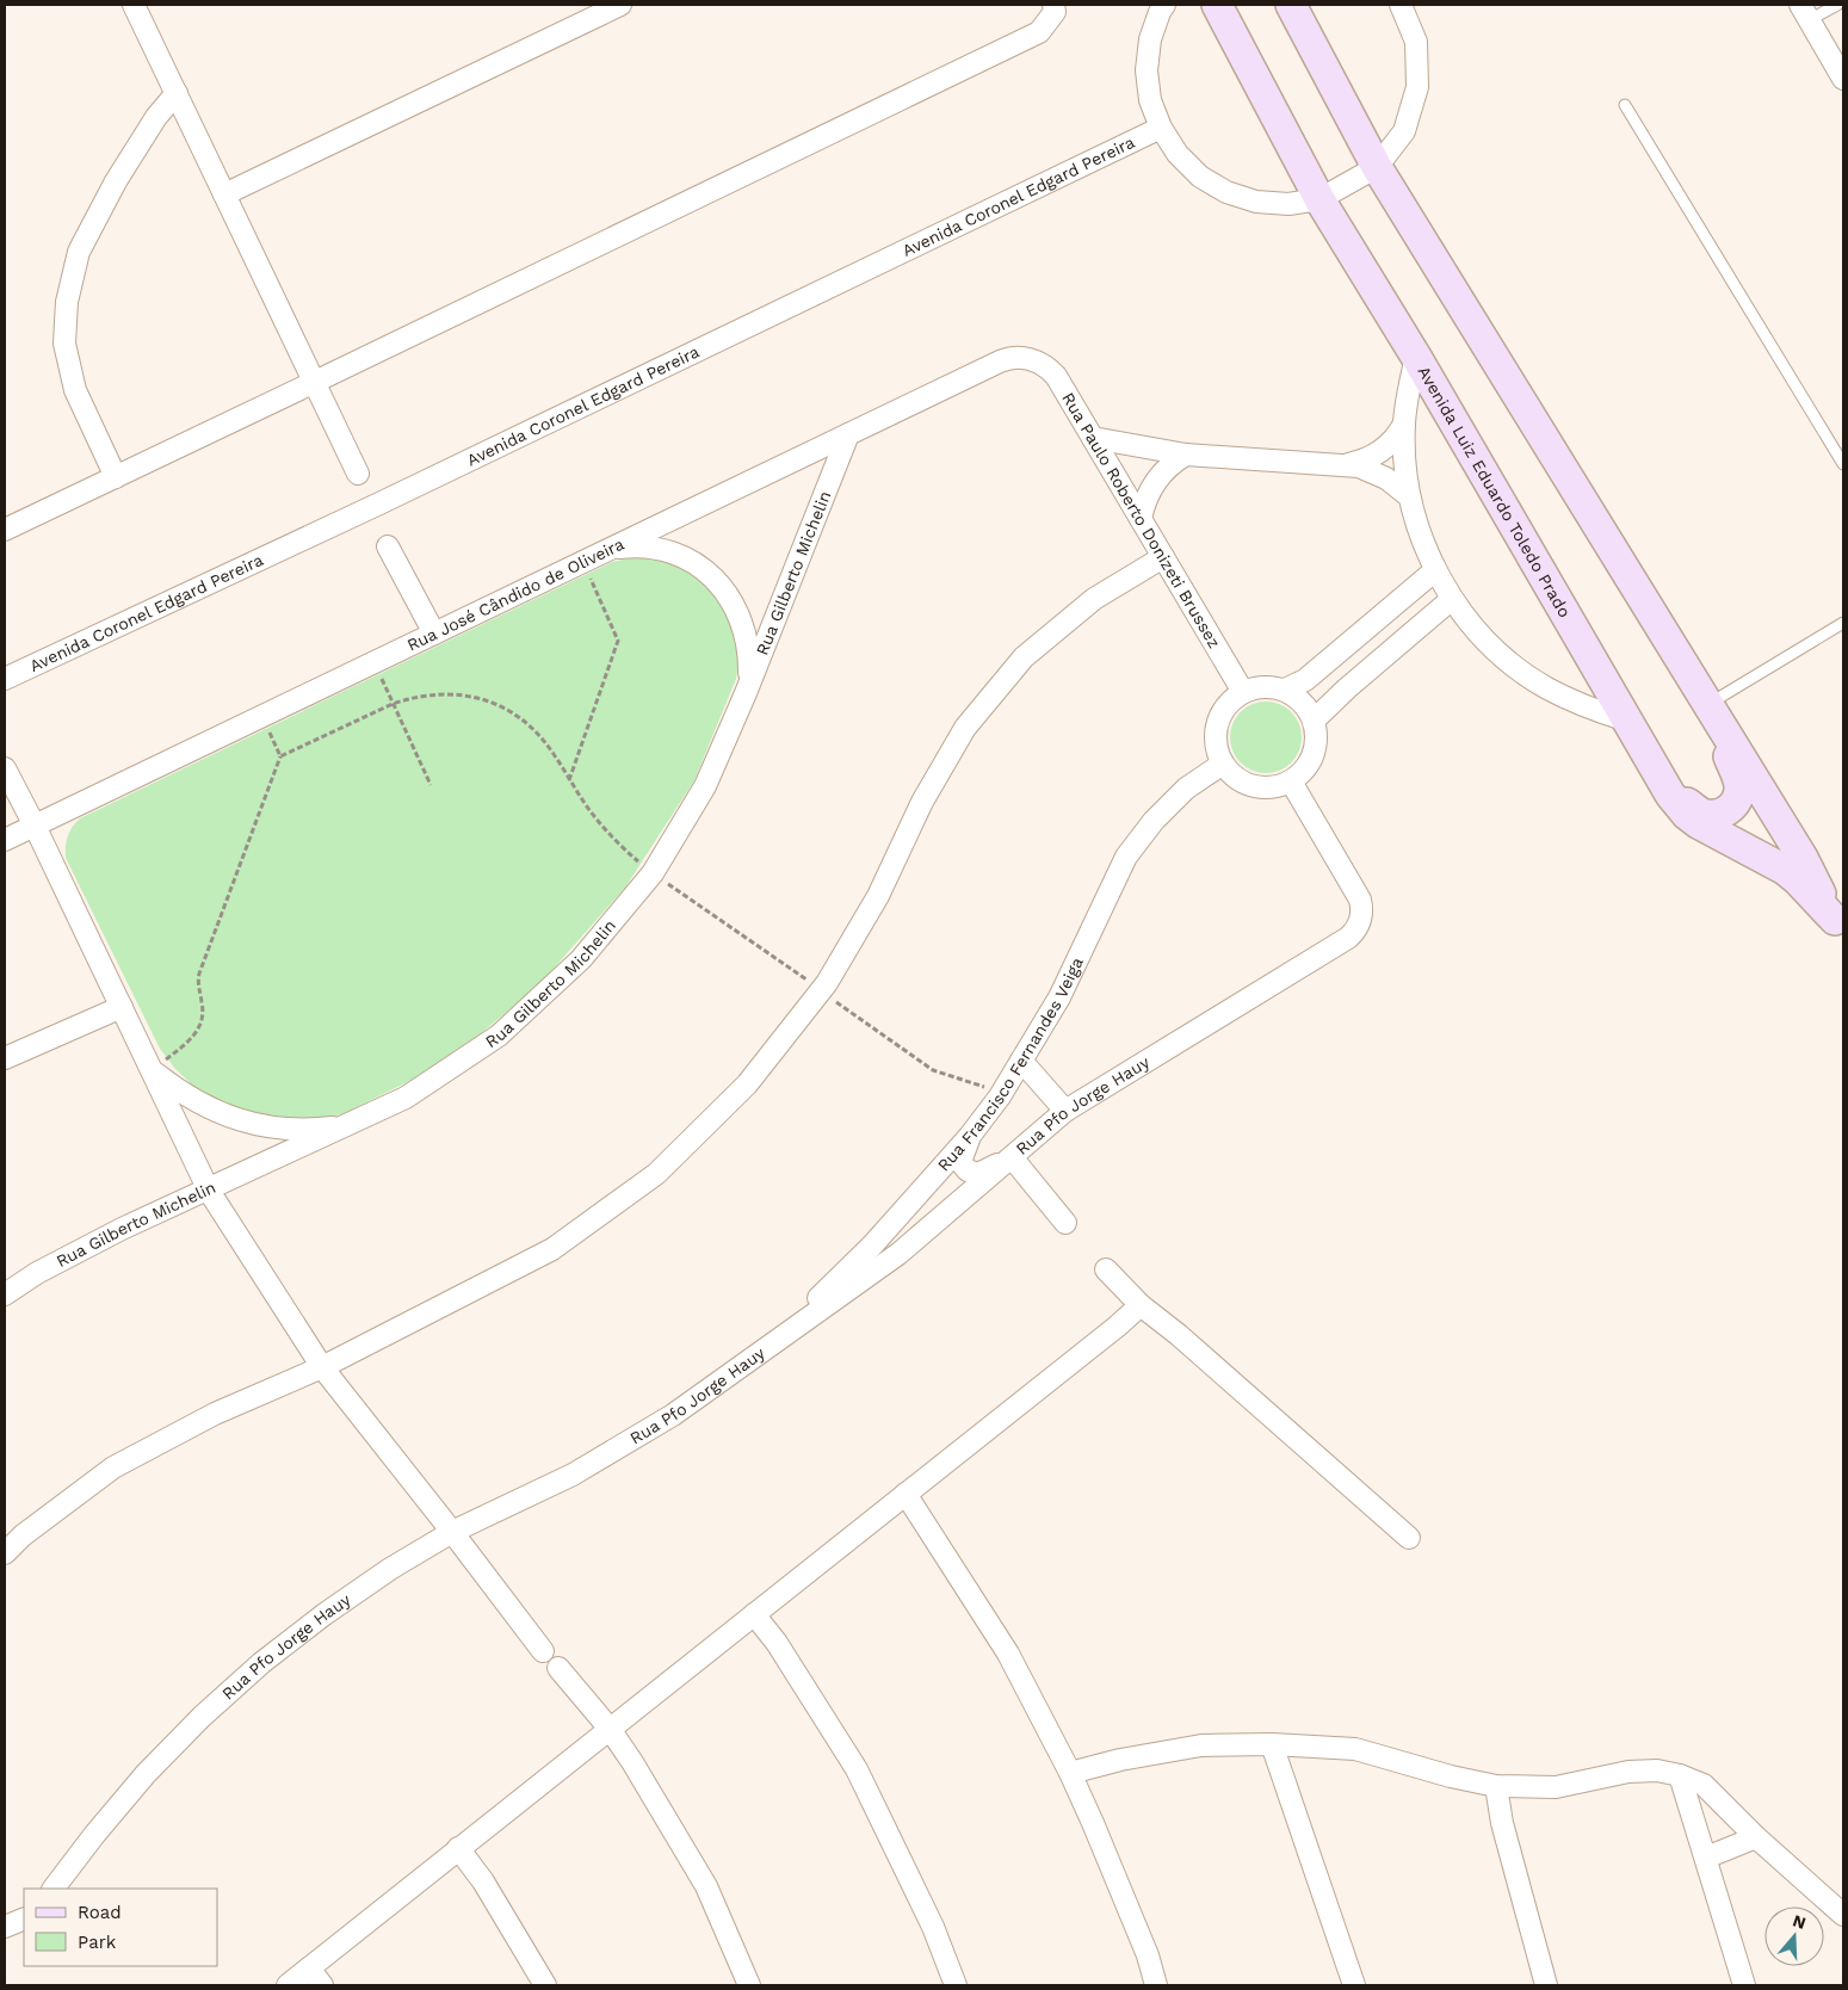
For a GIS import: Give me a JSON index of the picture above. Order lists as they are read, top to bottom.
{
  "streets": {
    "main road": ["Avenida Luiz Eduardo Toledo Prado"],
    "street": [
      "Avenida Coronel Edgard Pereira",
      "Rua Paulo Roberto Donizeti Brussez",
      "Rua Gilberto Michelin",
      "Rua José Cândido de Oliveira",
      "Rua Francisco Fernandes Veiga",
      "Rua Pfo Jorge Hauy"
    ]
  },
  "crossings": [
    ["Rua Paulo Roberto Donizeti Brussez", "Rua José Cândido de Oliveira"],
    ["Rua Paulo Roberto Donizeti Brussez", "Rua Francisco Fernandes Veiga"],
    ["Rua Paulo Roberto Donizeti Brussez", "Rua Pfo Jorge Hauy"],
    ["Rua Gilberto Michelin", "Rua José Cândido de Oliveira"],
    ["Rua Francisco Fernandes Veiga", "Rua Pfo Jorge Hauy"]
  ],
  "legend": ["Road", "Park"],
  "north": "top"
}
